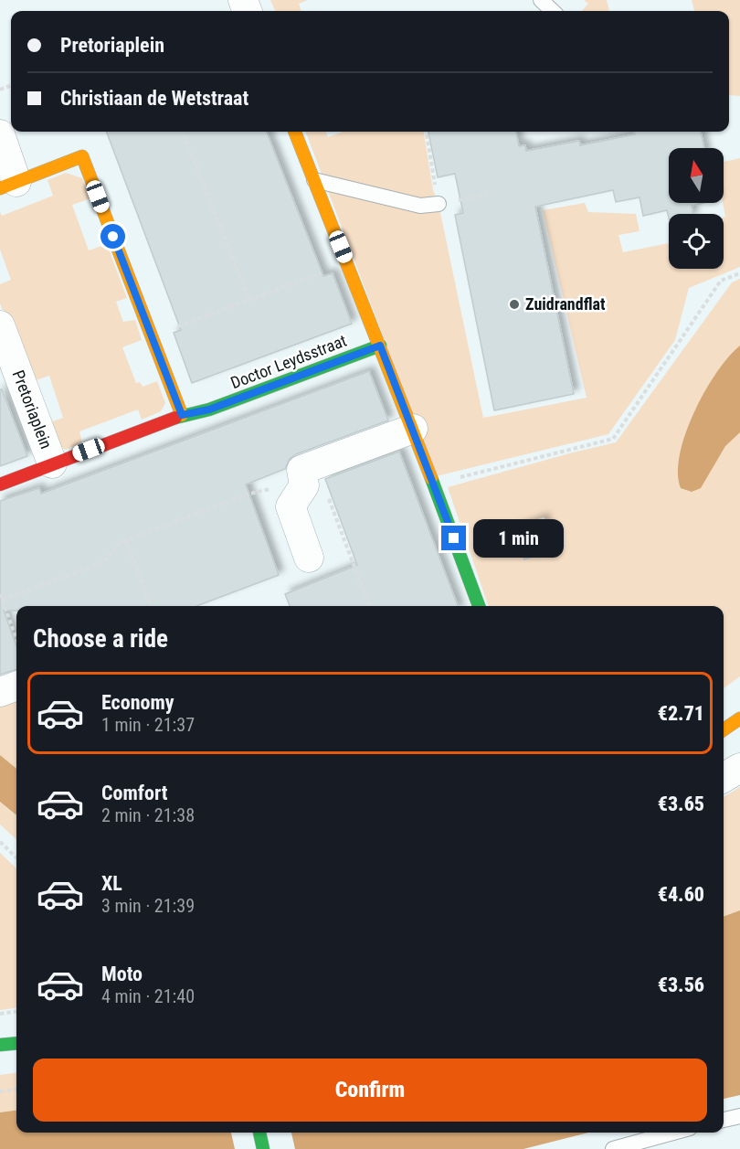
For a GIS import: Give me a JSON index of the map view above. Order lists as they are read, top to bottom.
{
  "streets": {
    "street": ["Doctor Leydsstraat", "Pretoriaplein"]
  },
  "crossings": [
    ["Doctor Leydsstraat", "Pretoriaplein"]
  ],
  "places": ["Zuidrandflat"],
  "north": "top",
  "page": {
    "banner": ["Pretoriaplein", "Christiaan de Wetstraat"],
    "bubble": "1 min",
    "heading": "Choose a ride",
    "list": [
      {
        "name": "Economy",
        "note": "1 min · 21:37",
        "value": "€2.71"
      },
      {
        "name": "Comfort",
        "note": "2 min · 21:38",
        "value": "€3.65"
      },
      {
        "name": "XL",
        "note": "3 min · 21:39",
        "value": "€4.60"
      },
      {
        "name": "Moto",
        "note": "4 min · 21:40",
        "value": "€3.56"
      }
    ],
    "buttons": "Confirm"
  }
}
